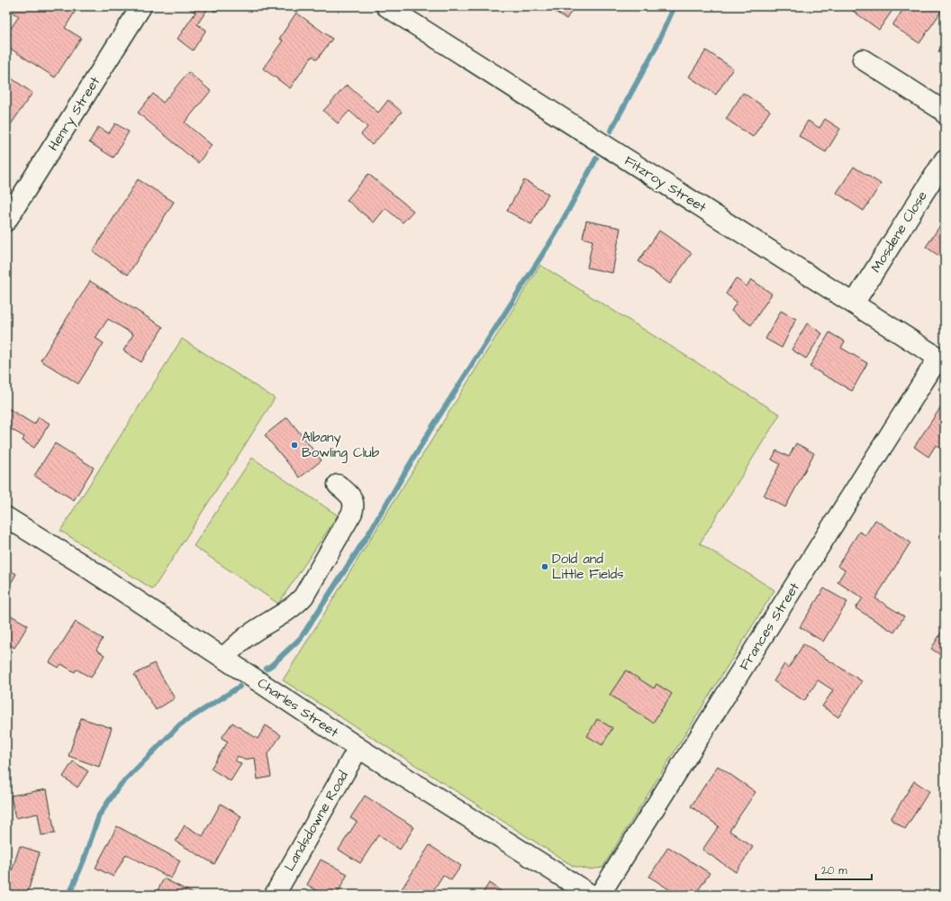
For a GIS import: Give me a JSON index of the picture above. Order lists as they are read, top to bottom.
{
  "streets": {
    "street": [
      "Henry Street",
      "Fitzroy Street",
      "Mosdene Close",
      "Frances Street",
      "Charles Street",
      "Landsdowne Road"
    ]
  },
  "crossings": [
    ["Fitzroy Street", "Mosdene Close"],
    ["Fitzroy Street", "Frances Street"],
    ["Charles Street", "Landsdowne Road"]
  ],
  "places": ["Albany Bowling Club", "Dold and Little Fields"],
  "scale_bar": "20 m"
}
